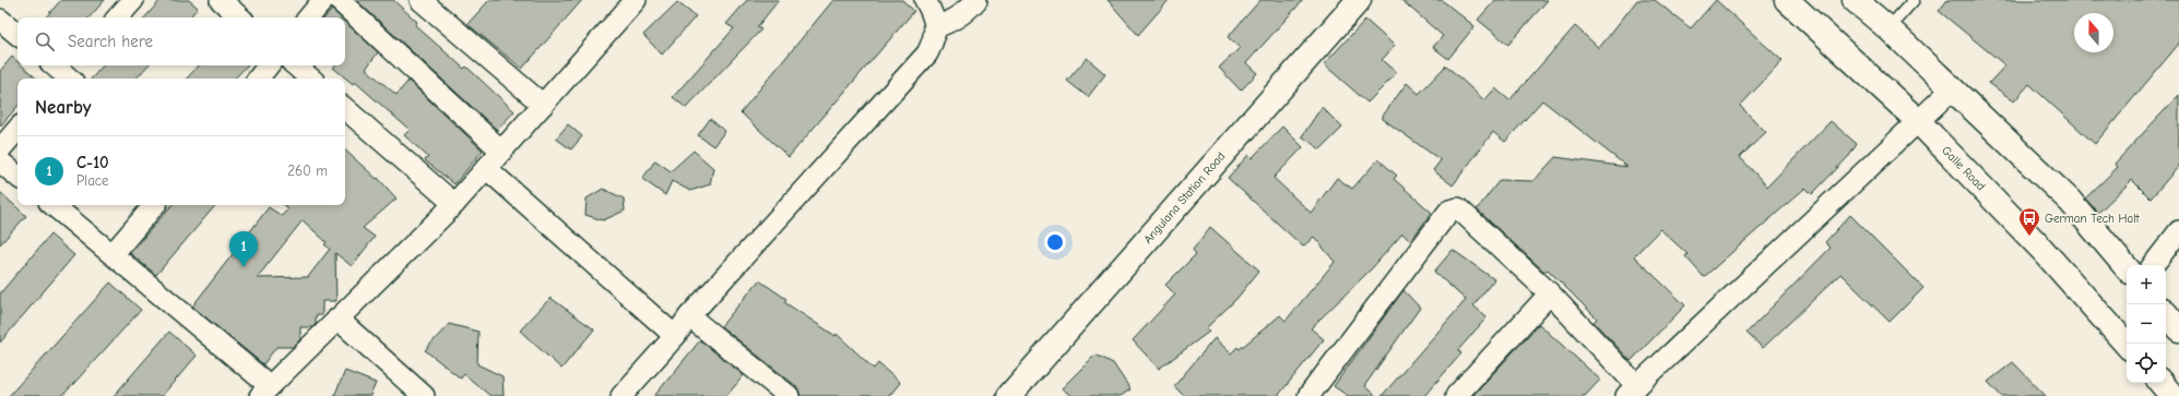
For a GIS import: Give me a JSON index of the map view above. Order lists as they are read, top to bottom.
{
  "streets": {
    "main road": ["Galle Road", "Angulana Station Road"]
  },
  "places": {
    "bus stop": ["German Tech Halt"]
  },
  "north": "top",
  "page": {
    "search": "Search here",
    "heading": "Nearby",
    "list": [
      {
        "mark": "1",
        "name": "C-10",
        "note": "Place",
        "value": "260 m"
      }
    ],
    "pins": "1",
    "map_buttons": ["+", "−"]
  }
}
